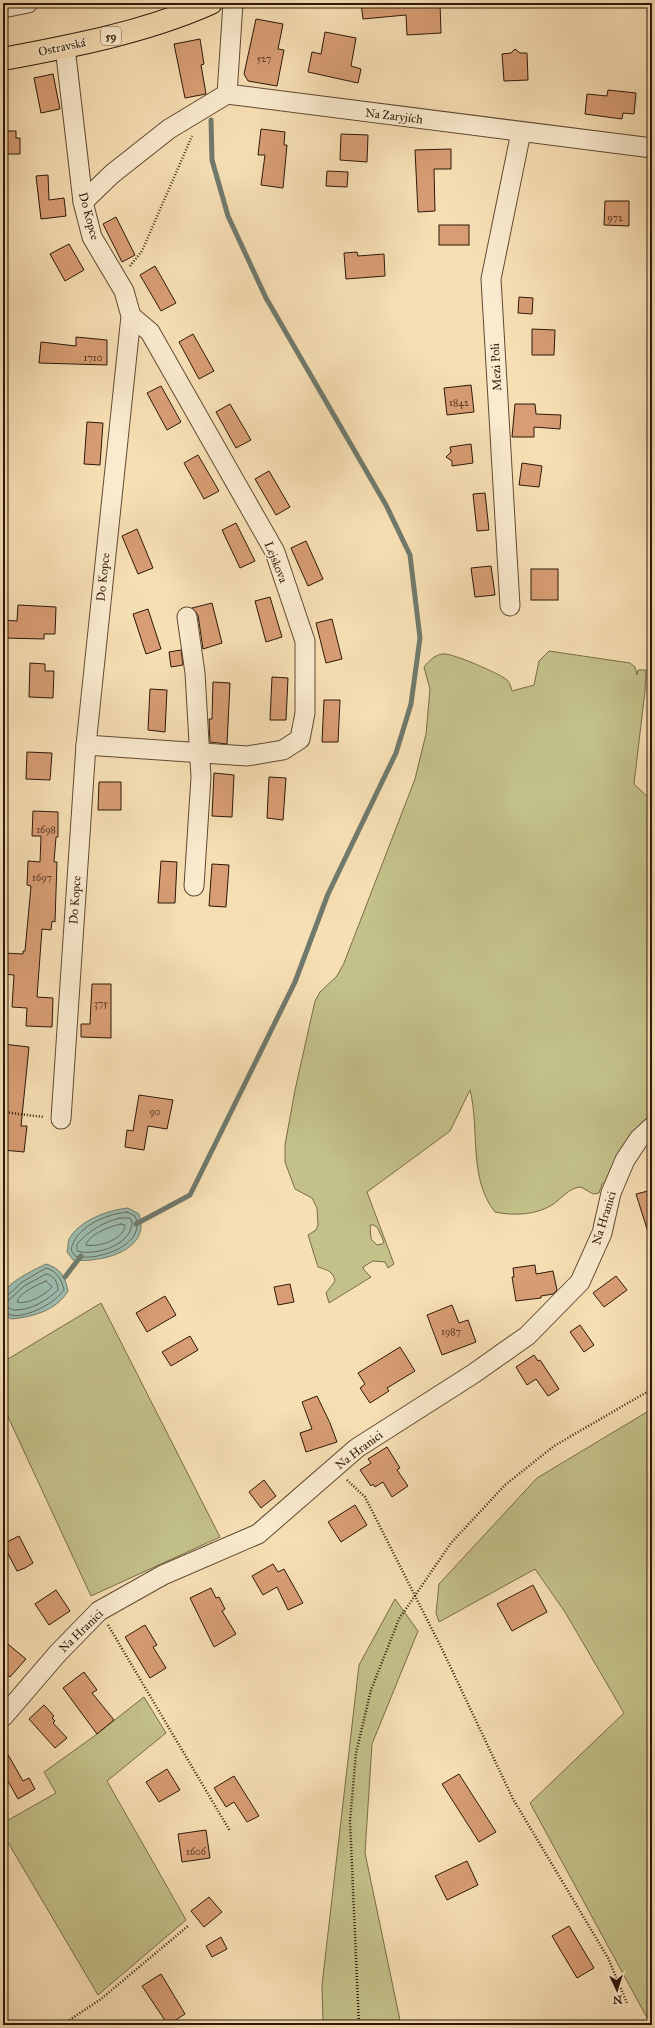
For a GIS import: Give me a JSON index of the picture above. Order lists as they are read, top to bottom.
{
  "streets": {
    "main road": ["59", "Ostravská"],
    "street": [
      "Na Zaryjích",
      "Do Kopce",
      "Mezi Poli",
      "Lejskova",
      "Na Hranici"
    ]
  },
  "crossings": [
    ["Ostravská", "Do Kopce"],
    ["Na Zaryjích", "Mezi Poli"],
    ["Do Kopce", "Lejskova"]
  ],
  "house_numbers": [
    "527",
    "972",
    "1710",
    "1842",
    "1698",
    "1697",
    "375",
    "90",
    "1987",
    "1606"
  ],
  "north": "bottom"
}
